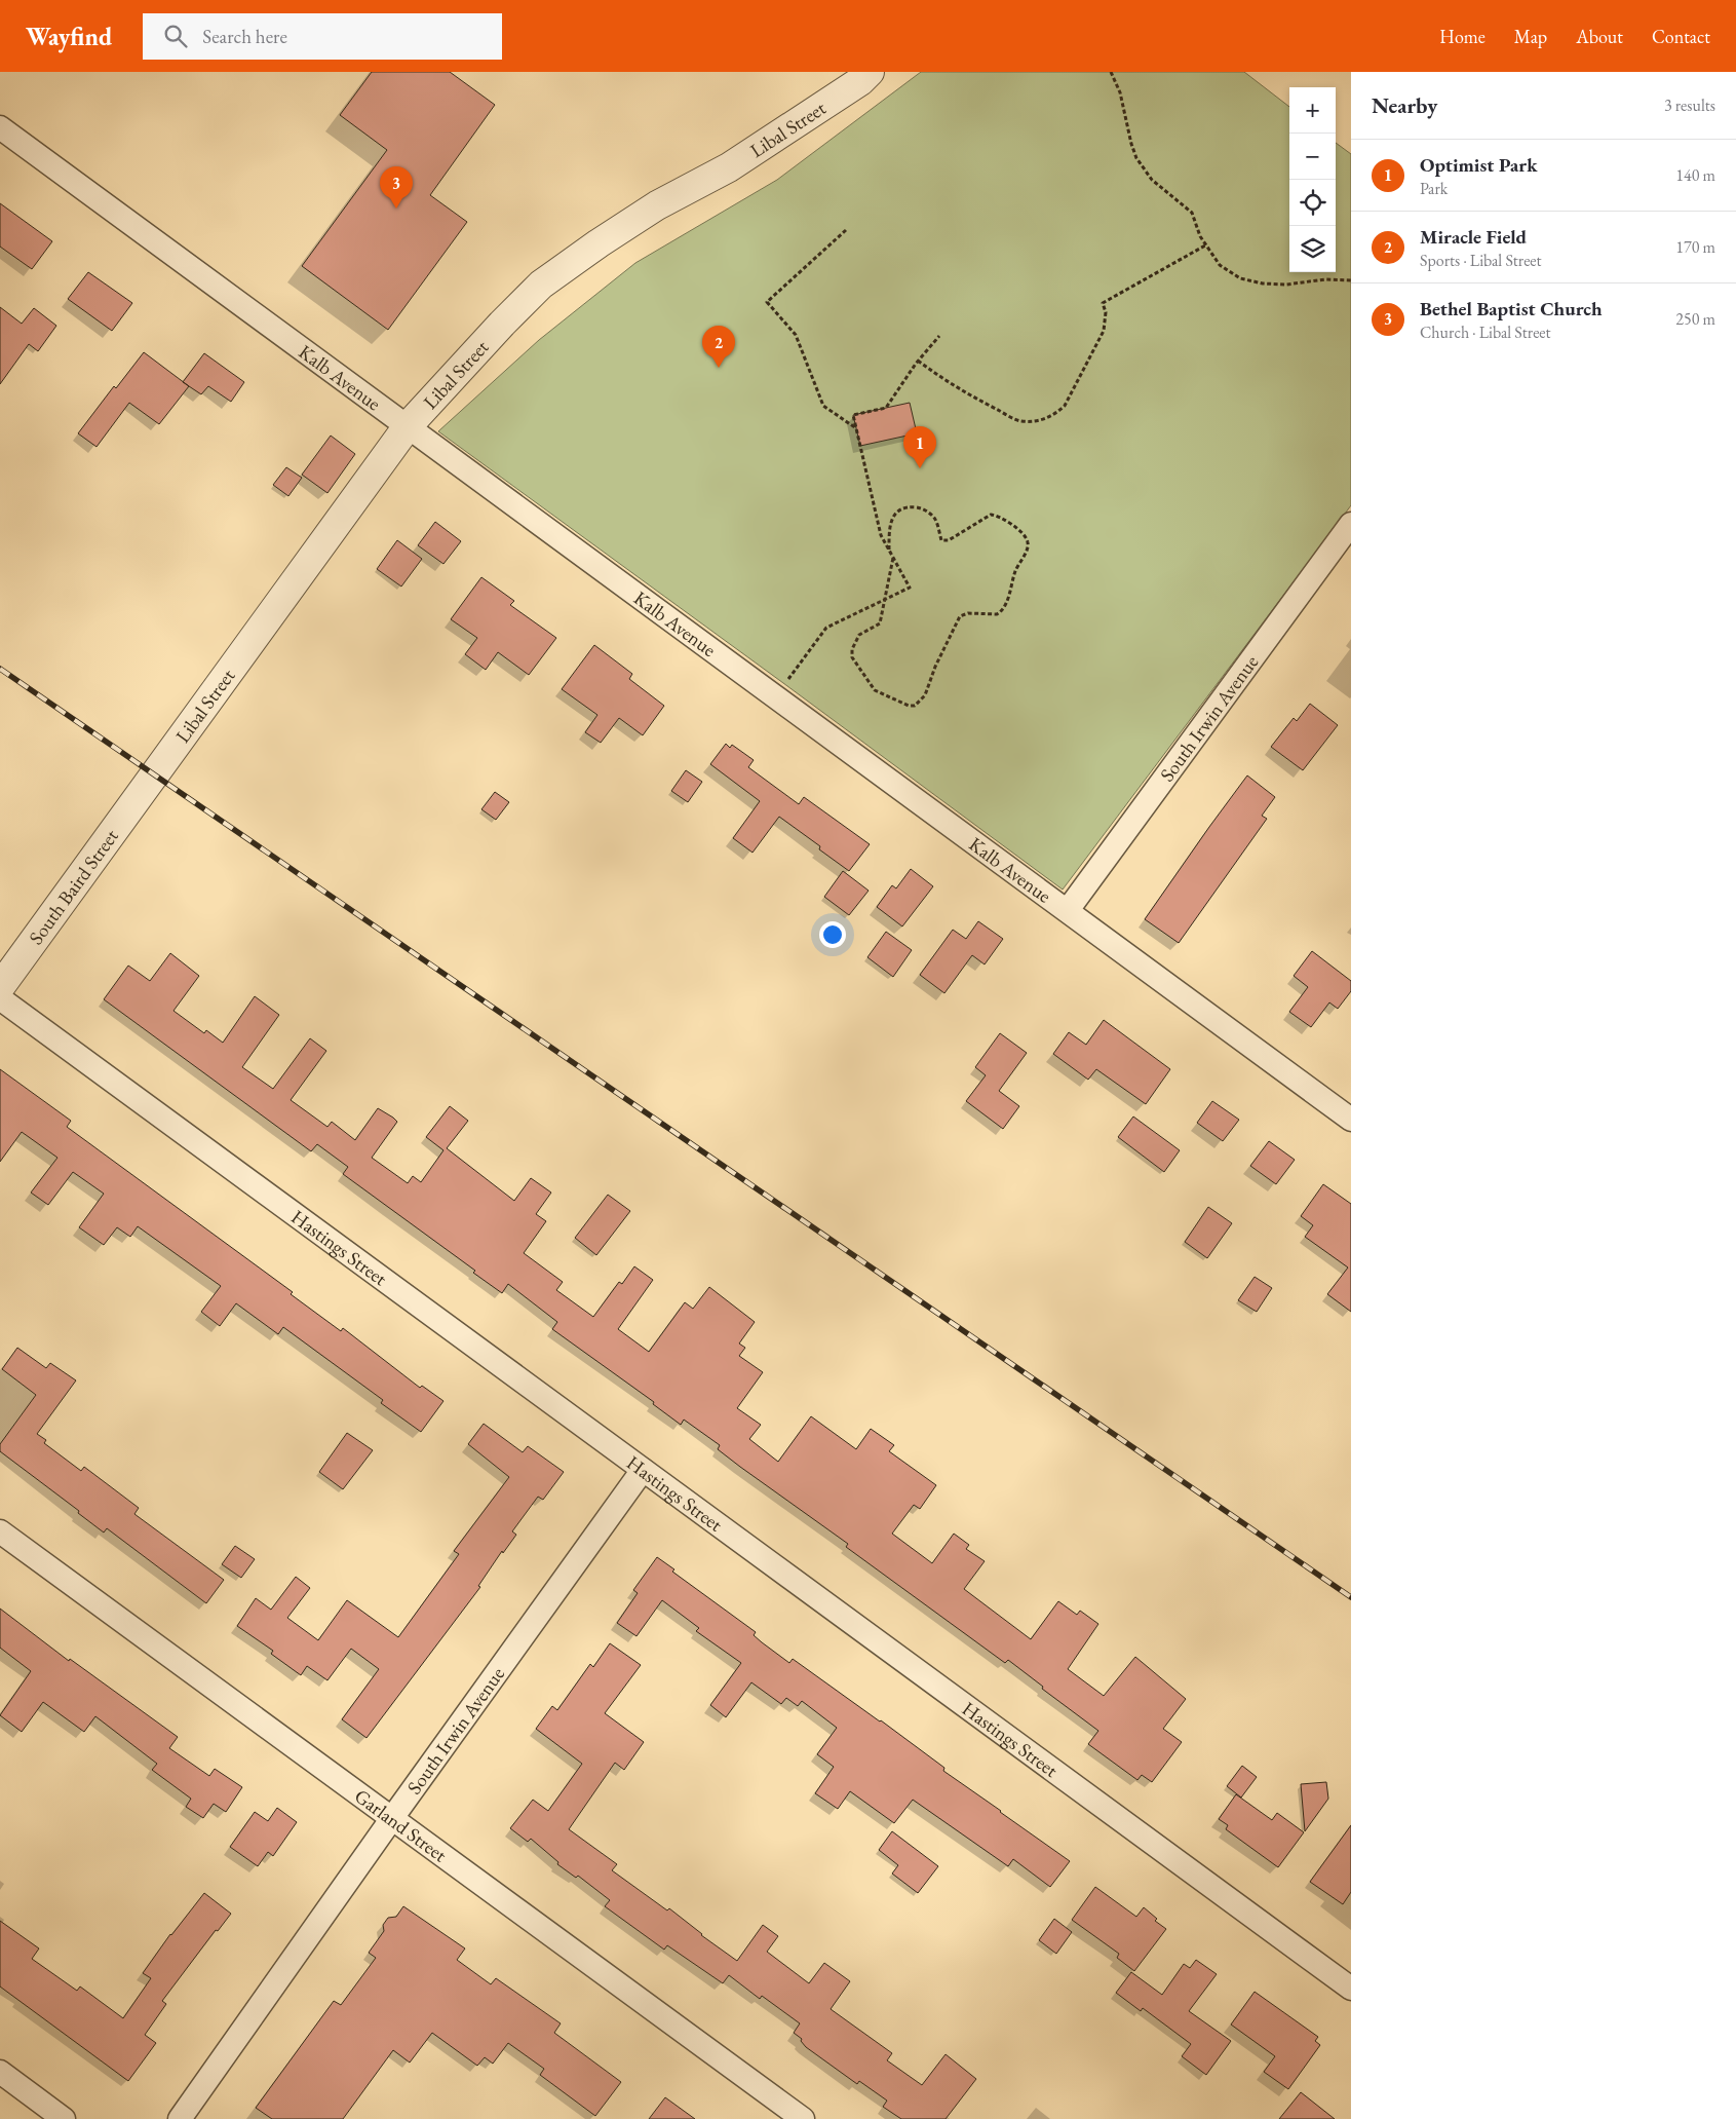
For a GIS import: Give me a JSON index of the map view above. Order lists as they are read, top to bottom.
{
  "streets": {
    "street": [
      "Libal Street",
      "Kalb Avenue",
      "South Irwin Avenue",
      "South Baird Street",
      "Hastings Street",
      "Garland Street"
    ]
  },
  "crossings": [
    ["Libal Street", "Kalb Avenue"],
    ["Libal Street", "South Baird Street"],
    ["Kalb Avenue", "South Irwin Avenue"],
    ["South Irwin Avenue", "Hastings Street"],
    ["South Irwin Avenue", "Garland Street"]
  ],
  "page": {
    "header": "Wayfind",
    "search": "Search here",
    "nav": [
      "Home",
      "Map",
      "About",
      "Contact"
    ],
    "heading": ["Nearby", "3 results"],
    "map_buttons": ["+", "−"],
    "list": [
      {
        "mark": "1",
        "name": "Optimist Park",
        "note": "Park",
        "value": "140 m"
      },
      {
        "mark": "2",
        "name": "Miracle Field",
        "note": "Sports · Libal Street",
        "value": "170 m"
      },
      {
        "mark": "3",
        "name": "Bethel Baptist Church",
        "note": "Church · Libal Street",
        "value": "250 m"
      }
    ],
    "pins": ["3", "2", "1"]
  }
}
